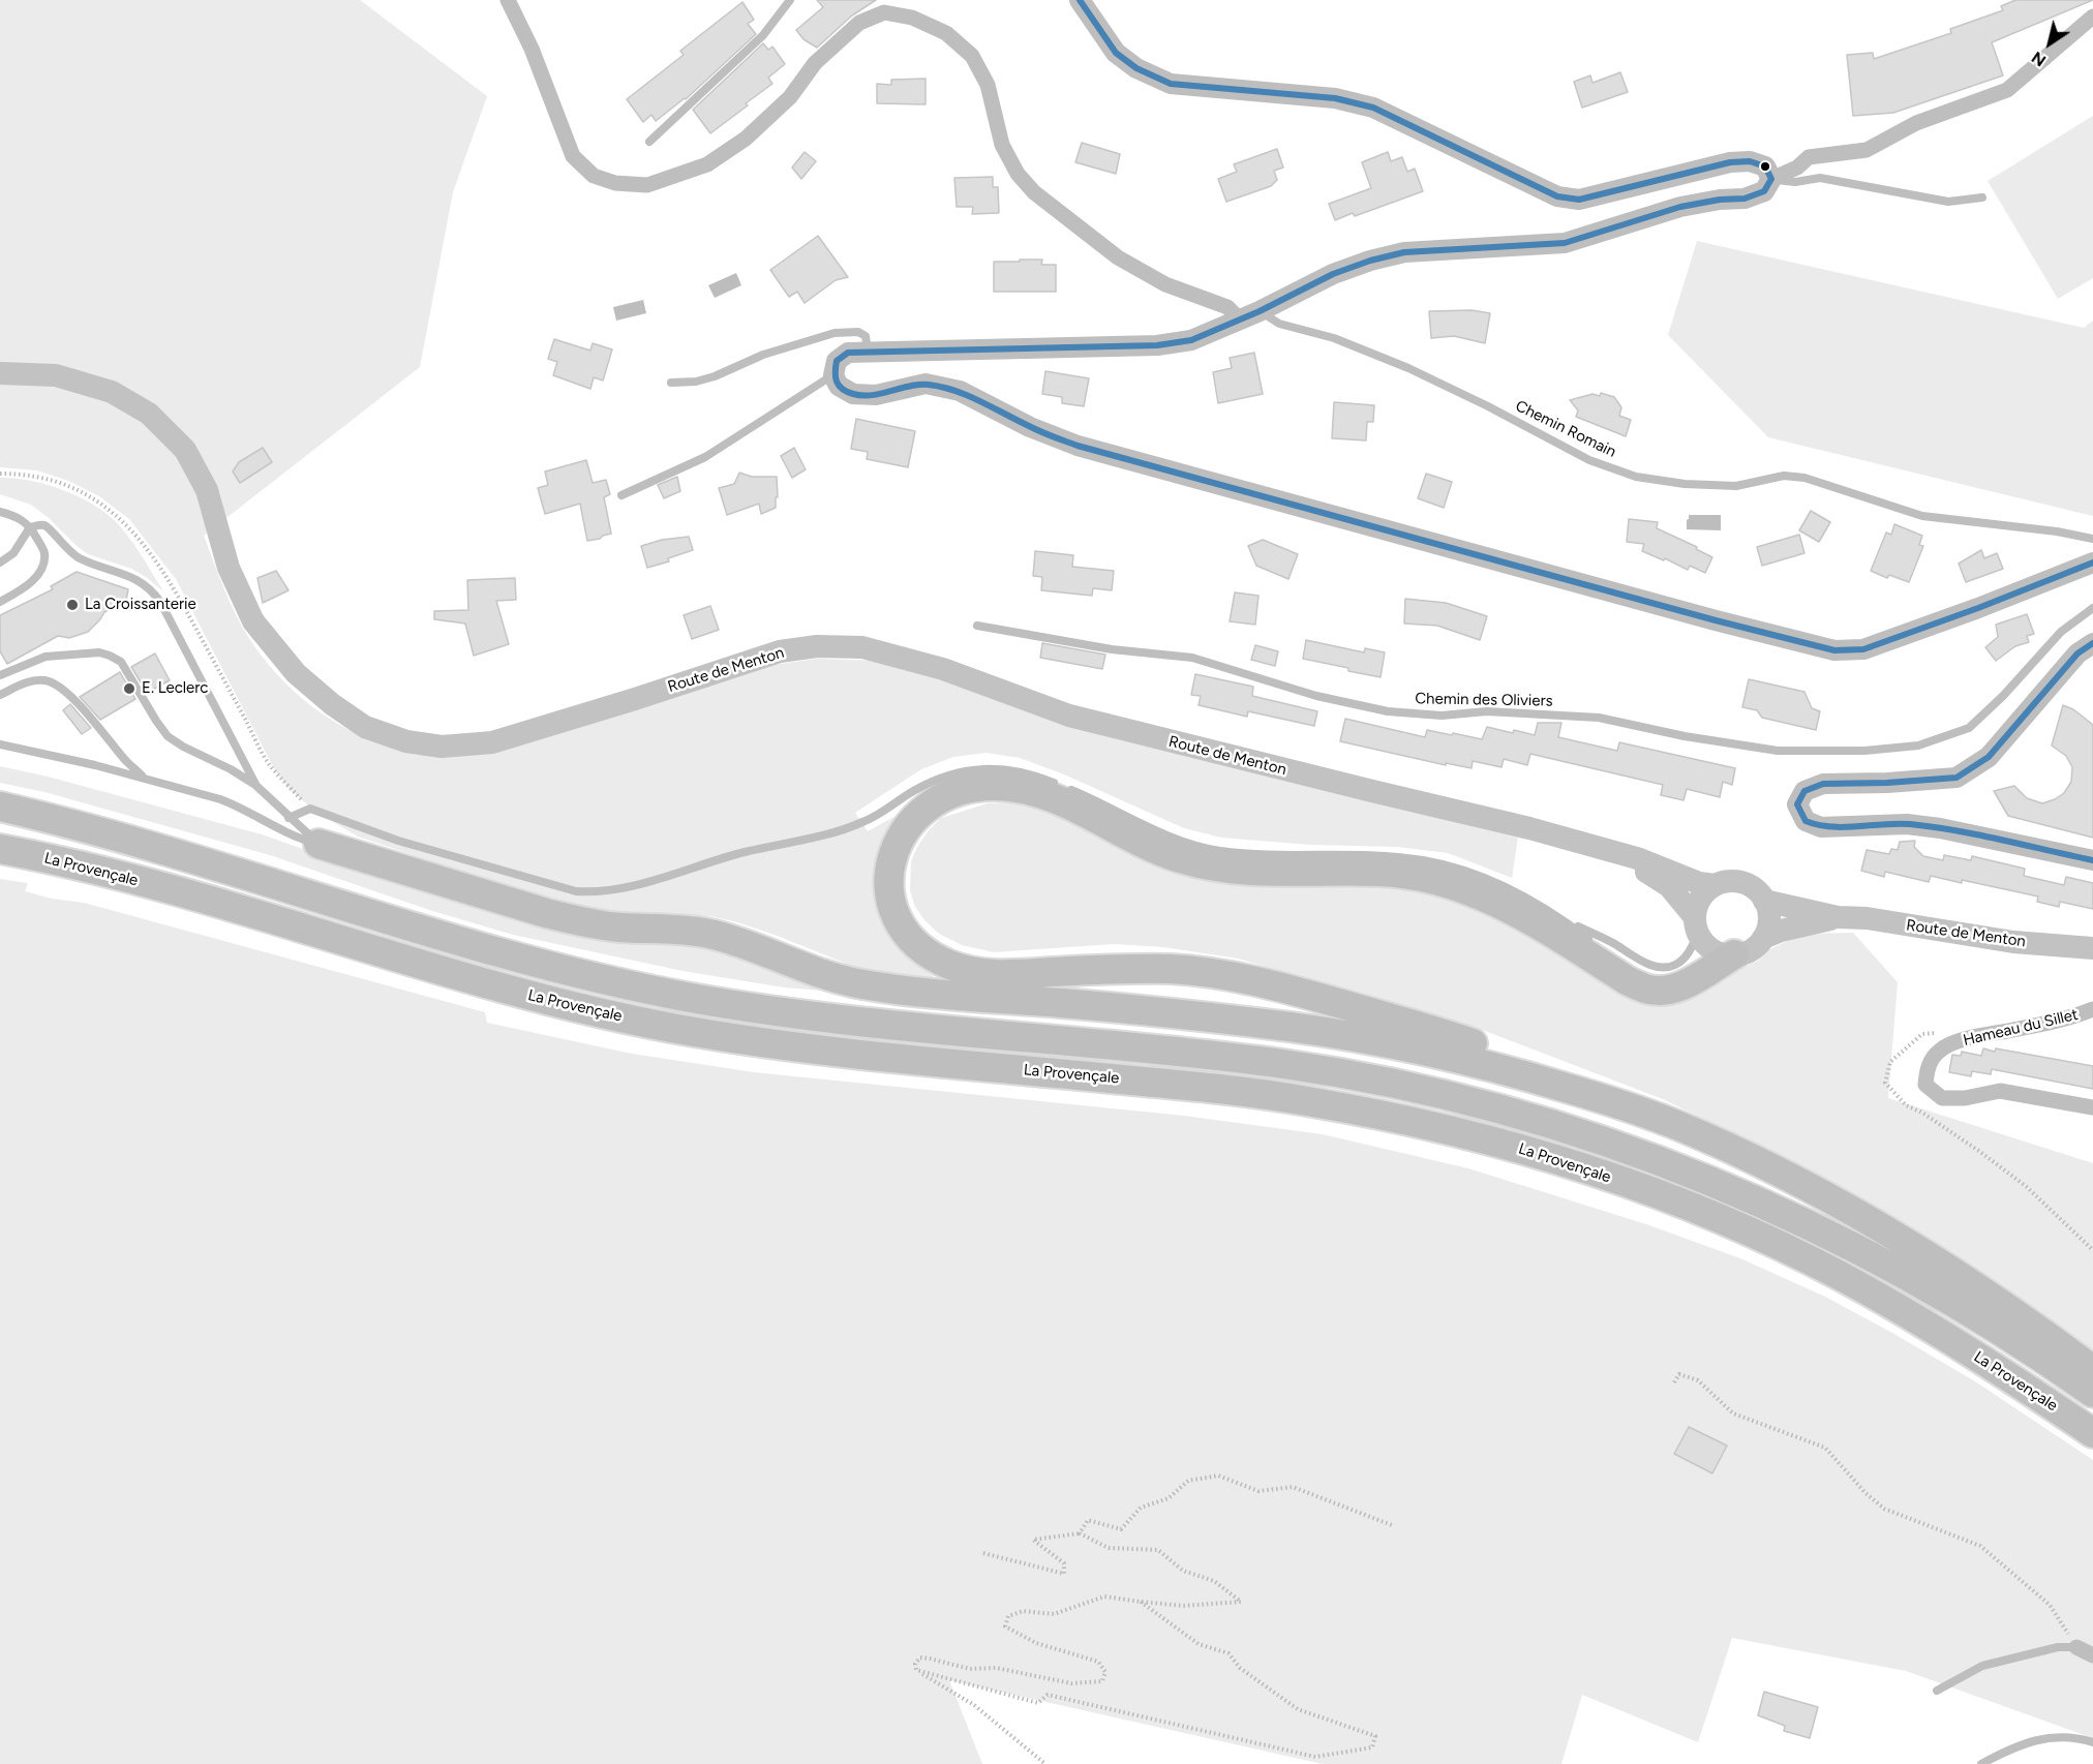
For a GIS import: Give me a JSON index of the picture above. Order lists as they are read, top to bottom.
{
  "streets": {
    "highway": ["La Provençale"],
    "main road": ["Route de Menton"],
    "street": ["Hameau du Sillet"],
    "lane": ["Chemin Romain", "Chemin des Oliviers"]
  },
  "places": ["La Croissanterie", "E. Leclerc"],
  "north": "bottom left"
}
